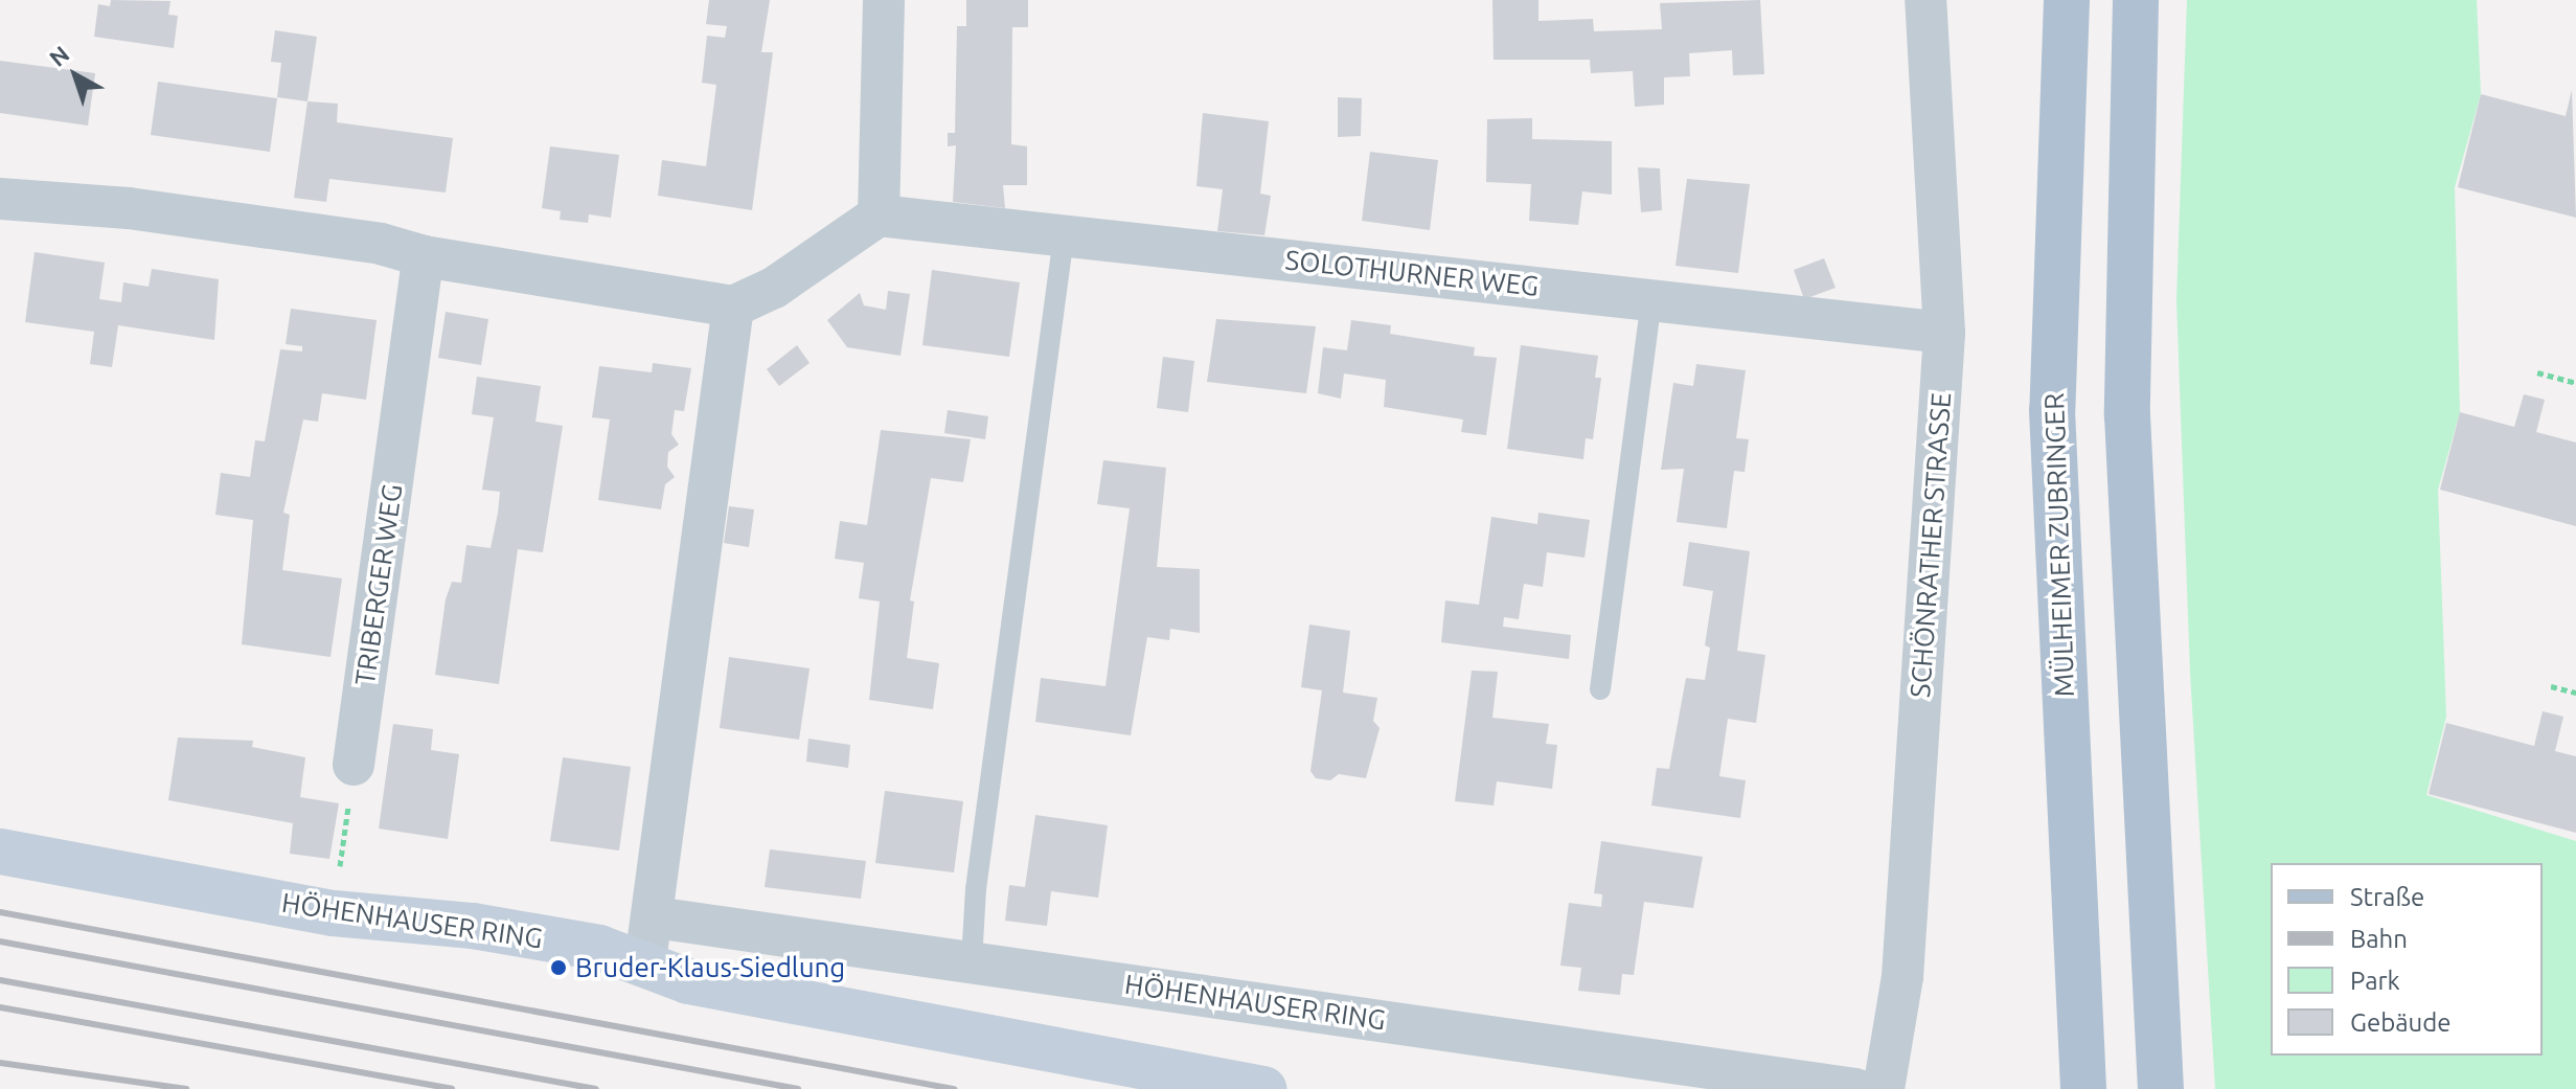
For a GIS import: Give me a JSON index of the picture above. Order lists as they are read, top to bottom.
{
  "streets": {
    "main road": ["MÜLHEIMER ZUBRINGER"],
    "street": [
      "SOLOTHURNER WEG",
      "SCHÖNRATHER STRASSE",
      "TRIBERGER WEG",
      "HÖHENHAUSER RING"
    ]
  },
  "crossings": [
    ["SOLOTHURNER WEG", "SCHÖNRATHER STRASSE"]
  ],
  "places": ["Bruder-Klaus-Siedlung"],
  "legend": [
    "Straße",
    "Bahn",
    "Park",
    "Gebäude"
  ],
  "north": "top left"
}
